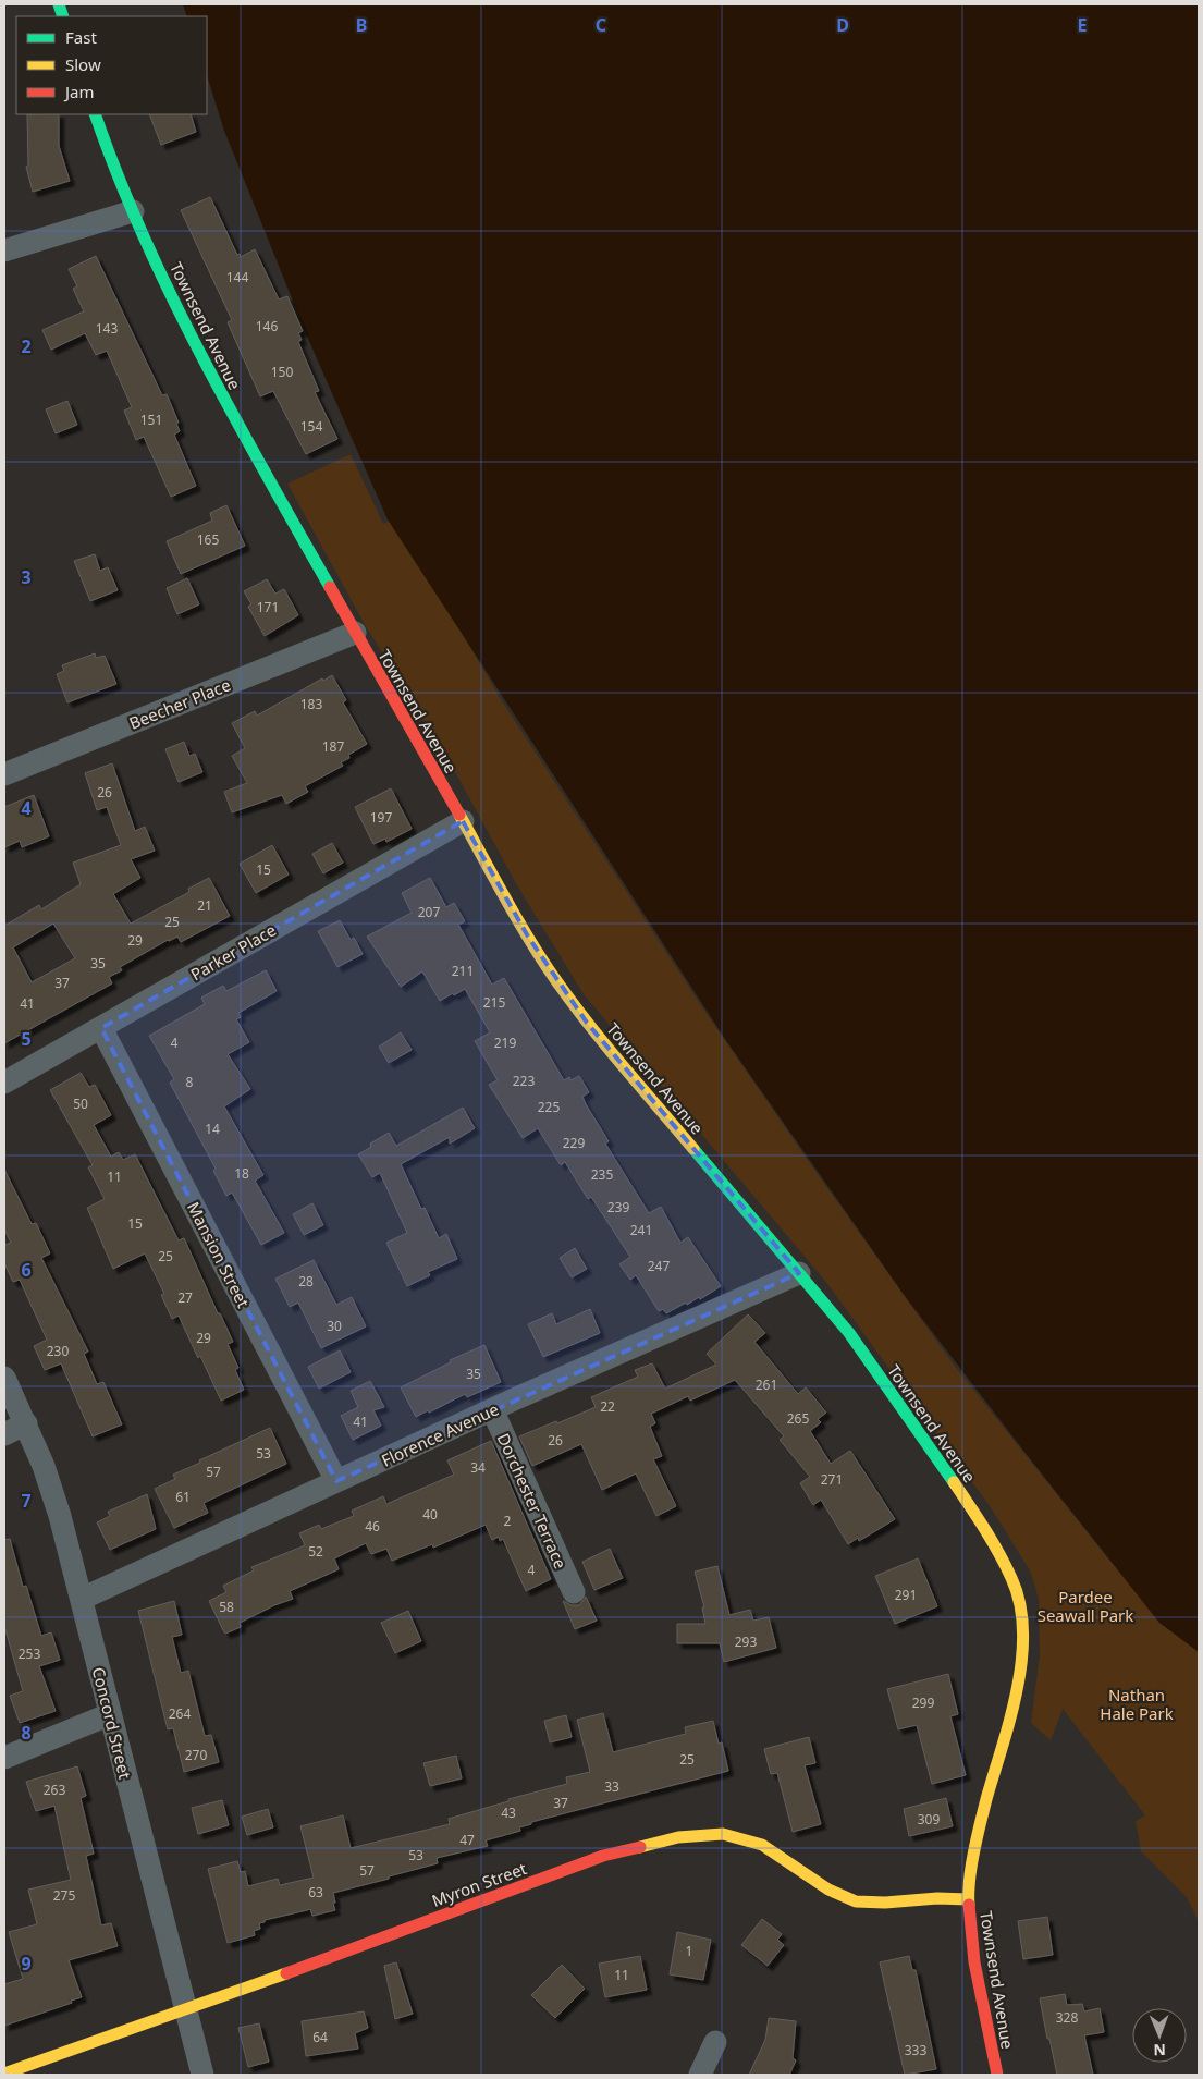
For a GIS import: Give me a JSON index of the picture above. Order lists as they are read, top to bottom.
{
  "streets": {
    "main road": ["Townsend Avenue", "Myron Street"],
    "street": [
      "Beecher Place",
      "Parker Place",
      "Mansion Street",
      "Florence Avenue",
      "Dorchester Terrace",
      "Concord Street"
    ]
  },
  "crossings": [
    ["Townsend Avenue", "Beecher Place"],
    ["Townsend Avenue", "Parker Place"],
    ["Townsend Avenue", "Florence Avenue"],
    ["Townsend Avenue", "Myron Street"],
    ["Parker Place", "Mansion Street"],
    ["Mansion Street", "Florence Avenue"],
    ["Florence Avenue", "Dorchester Terrace"],
    ["Florence Avenue", "Concord Street"],
    ["Concord Street", "Myron Street"]
  ],
  "parks": ["Pardee Seawall Park", "Nathan Hale Park"],
  "house_numbers": [
    "144",
    "146",
    "143",
    "150",
    "151",
    "154",
    "165",
    "171",
    "183",
    "187",
    "26",
    "197",
    "15",
    "21",
    "207",
    "25",
    "29",
    "35",
    "211",
    "37",
    "215",
    "41",
    "4",
    "219",
    "223",
    "8",
    "50",
    "225",
    "14",
    "229",
    "18",
    "235",
    "11",
    "239",
    "15",
    "241",
    "25",
    "247",
    "28",
    "27",
    "30",
    "29",
    "230",
    "35",
    "261",
    "22",
    "265",
    "41",
    "26",
    "53",
    "34",
    "57",
    "271",
    "61",
    "40",
    "2",
    "46",
    "52",
    "4",
    "291",
    "58",
    "293",
    "253",
    "299",
    "264",
    "270",
    "25",
    "33",
    "263",
    "37",
    "43",
    "309",
    "47",
    "53",
    "57",
    "63",
    "275",
    "1",
    "11",
    "328",
    "64",
    "333"
  ],
  "legend": ["Fast", "Slow", "Jam"],
  "north": "bottom",
  "grid": {
    "columns": [
      "B",
      "C",
      "D",
      "E"
    ],
    "rows": [
      "2",
      "3",
      "4",
      "5",
      "6",
      "7",
      "8",
      "9"
    ]
  }
}
